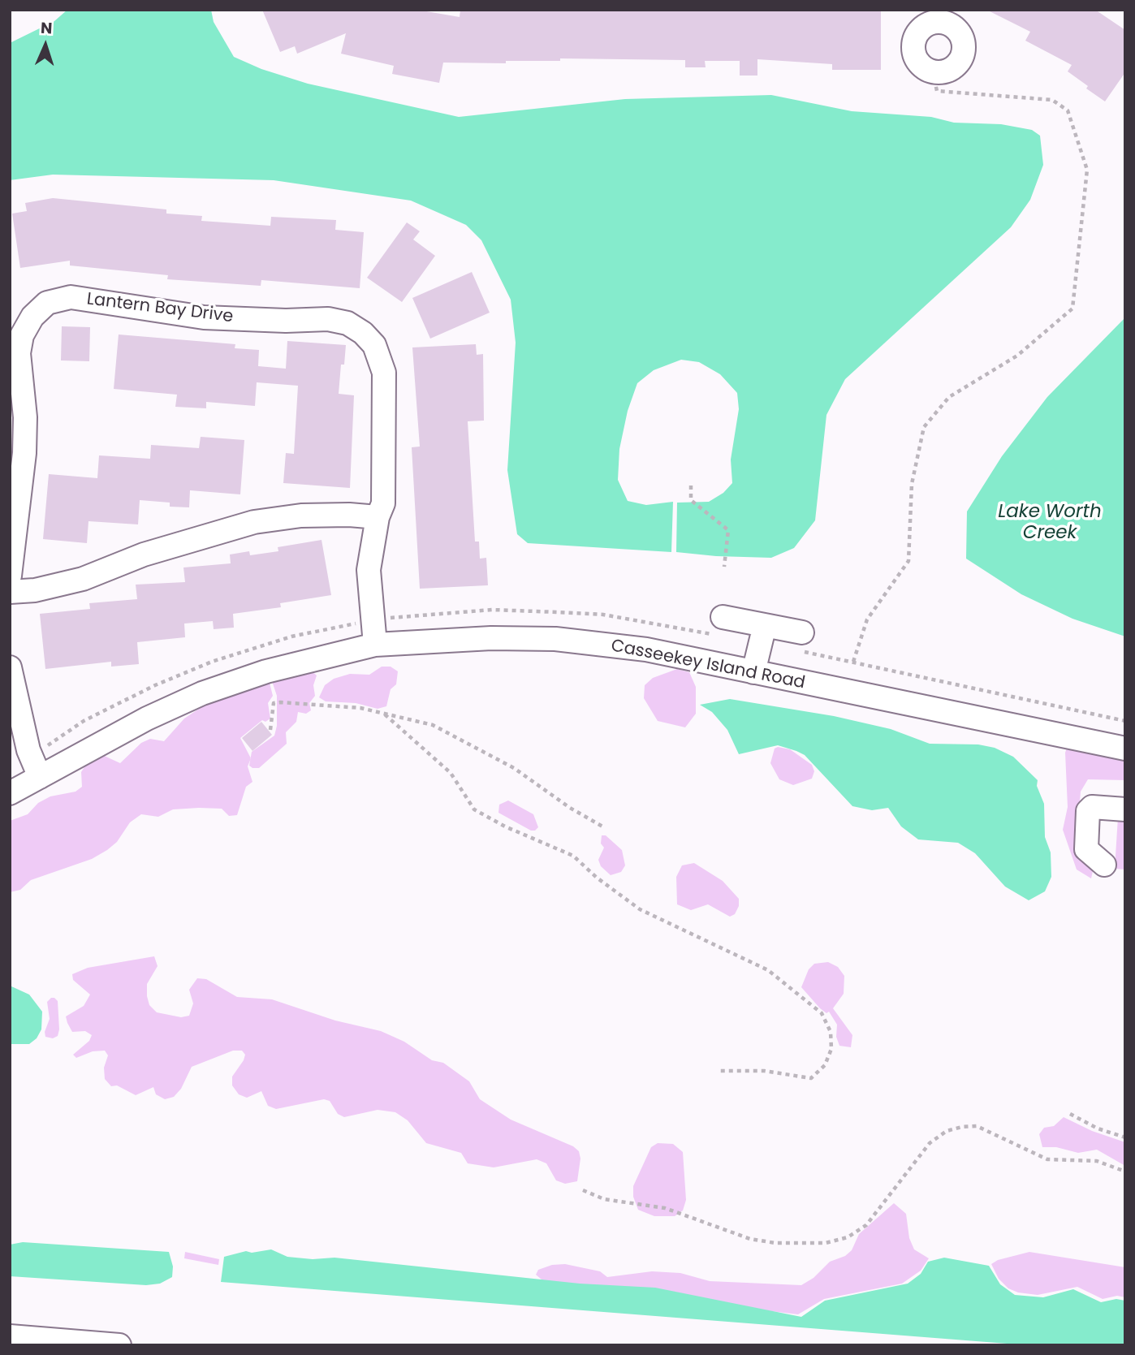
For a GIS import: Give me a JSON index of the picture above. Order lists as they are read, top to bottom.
{
  "streets": {
    "street": ["Lantern Bay Drive", "Casseekey Island Road"]
  },
  "crossings": [
    ["Lantern Bay Drive", "Casseekey Island Road"]
  ],
  "water": ["Lake Worth Creek"],
  "north": "top"
}
